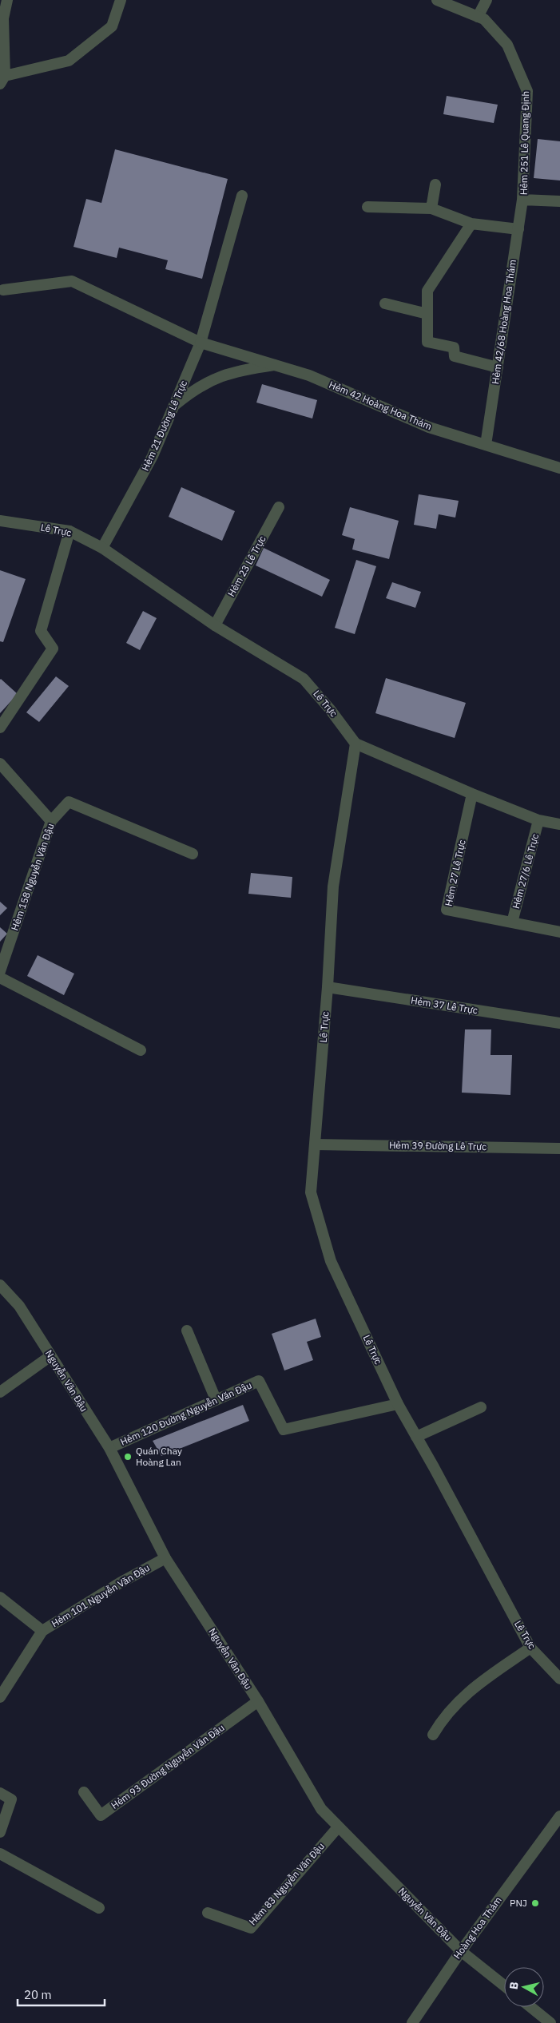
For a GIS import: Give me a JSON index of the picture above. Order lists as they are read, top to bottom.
{
  "streets": {
    "street": [
      "Hẻm 251 Lê Quang Định",
      "Hẻm 42/68 Hoàng Hoa Thám",
      "Hẻm 42 Hoàng Hoa Thám",
      "Hẻm 21 Đường Lê Trực",
      "Lê Trực",
      "Hẻm 23 Lê Trực",
      "Hẻm 27/6 Lê Trực",
      "Hẻm 27 Lê Trực",
      "Hẻm 158 Nguyễn Văn Đậu",
      "Hẻm 37 Lê Trực",
      "Hẻm 39 Đường Lê Trực",
      "Nguyễn Văn Đậu",
      "Hẻm 120 Đường Nguyễn Văn Đậu",
      "Hẻm 101 Nguyễn Văn Đậu",
      "Hẻm 93 Đường Nguyễn Văn Đậu",
      "Hẻm 83 Nguyễn Văn Đậu",
      "Hoàng Hoa Thám"
    ]
  },
  "crossings": [
    ["Hẻm 251 Lê Quang Định", "Hẻm 42/68 Hoàng Hoa Thám"],
    ["Hẻm 42/68 Hoàng Hoa Thám", "Hẻm 42 Hoàng Hoa Thám"],
    ["Hẻm 42 Hoàng Hoa Thám", "Hẻm 21 Đường Lê Trực"],
    ["Hẻm 21 Đường Lê Trực", "Lê Trực"],
    ["Lê Trực", "Hẻm 23 Lê Trực"],
    ["Lê Trực", "Hẻm 37 Lê Trực"],
    ["Lê Trực", "Hẻm 39 Đường Lê Trực"],
    ["Lê Trực", "Hẻm 120 Đường Nguyễn Văn Đậu"],
    ["Hẻm 27/6 Lê Trực", "Hẻm 27 Lê Trực"],
    ["Nguyễn Văn Đậu", "Hẻm 120 Đường Nguyễn Văn Đậu"],
    ["Nguyễn Văn Đậu", "Hẻm 101 Nguyễn Văn Đậu"],
    ["Nguyễn Văn Đậu", "Hẻm 93 Đường Nguyễn Văn Đậu"],
    ["Nguyễn Văn Đậu", "Hẻm 83 Nguyễn Văn Đậu"],
    ["Nguyễn Văn Đậu", "Hoàng Hoa Thám"]
  ],
  "places": ["Quán Chay Hoàng Lan", "PNJ"],
  "scale_bar": "20 m",
  "north": "left"
}
